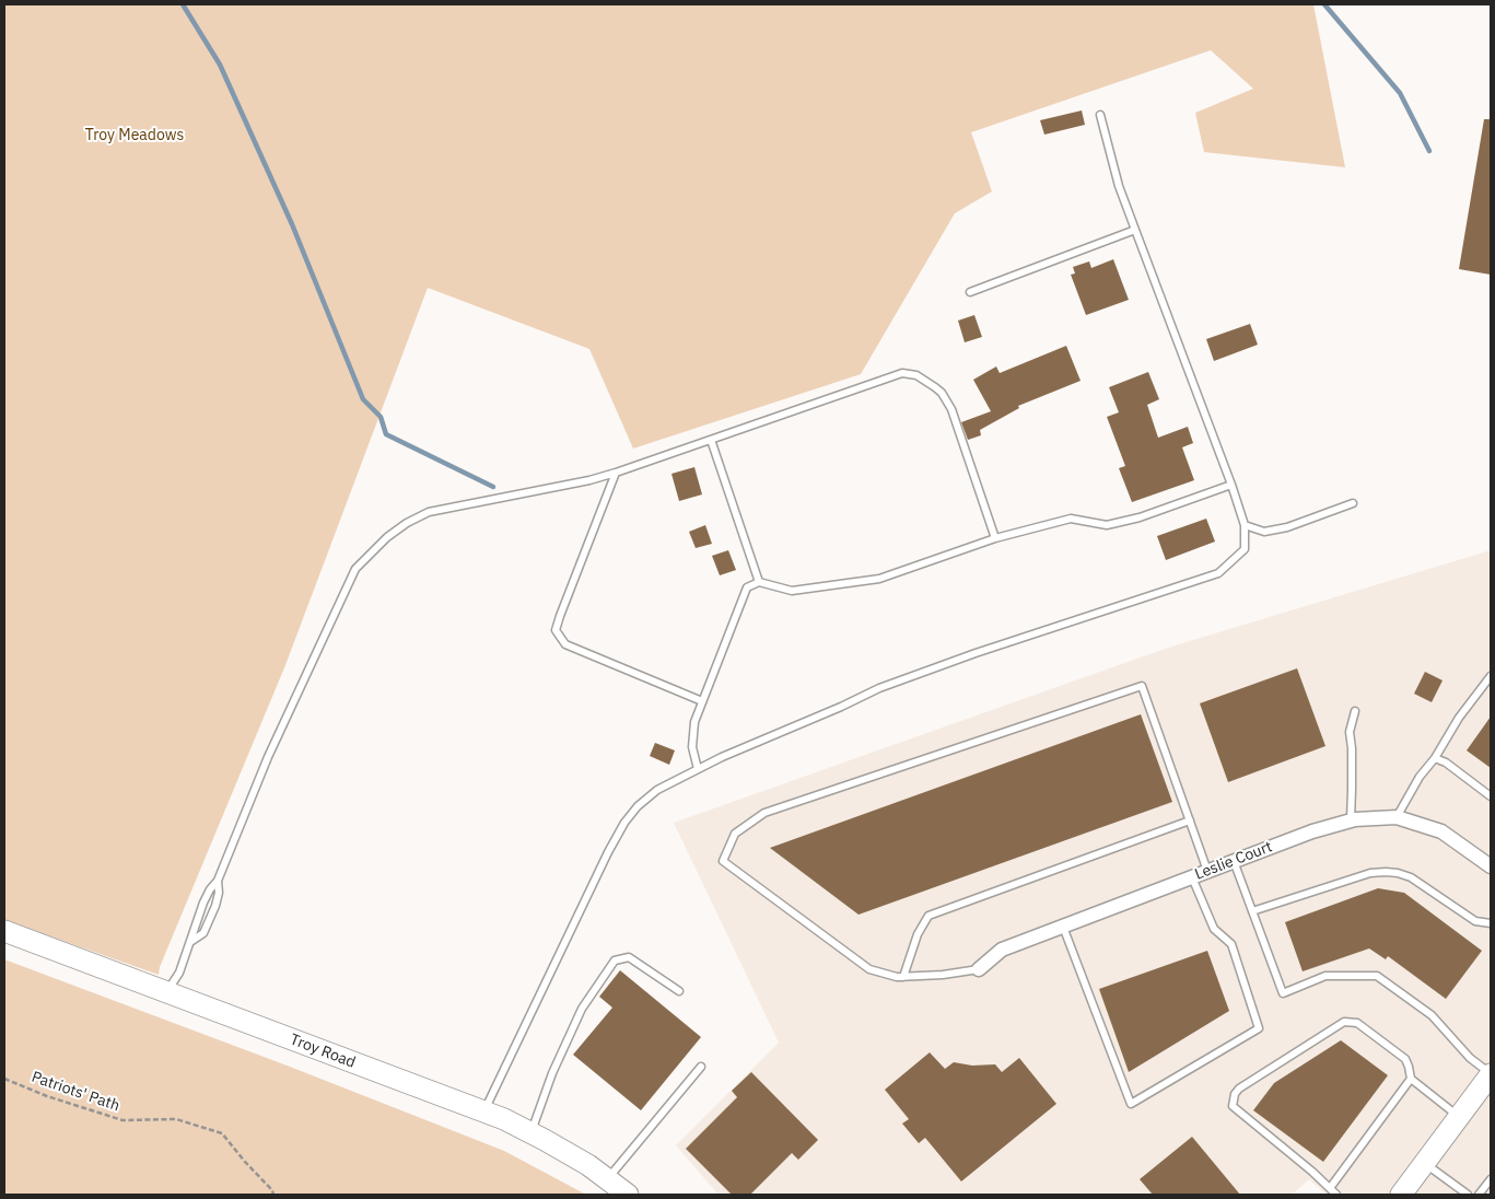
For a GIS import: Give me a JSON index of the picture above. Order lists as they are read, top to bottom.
{
  "streets": {
    "street": ["Leslie Court", "Troy Road"],
    "path": ["Patriots' Path"]
  },
  "parks": ["Troy Meadows"]
}
